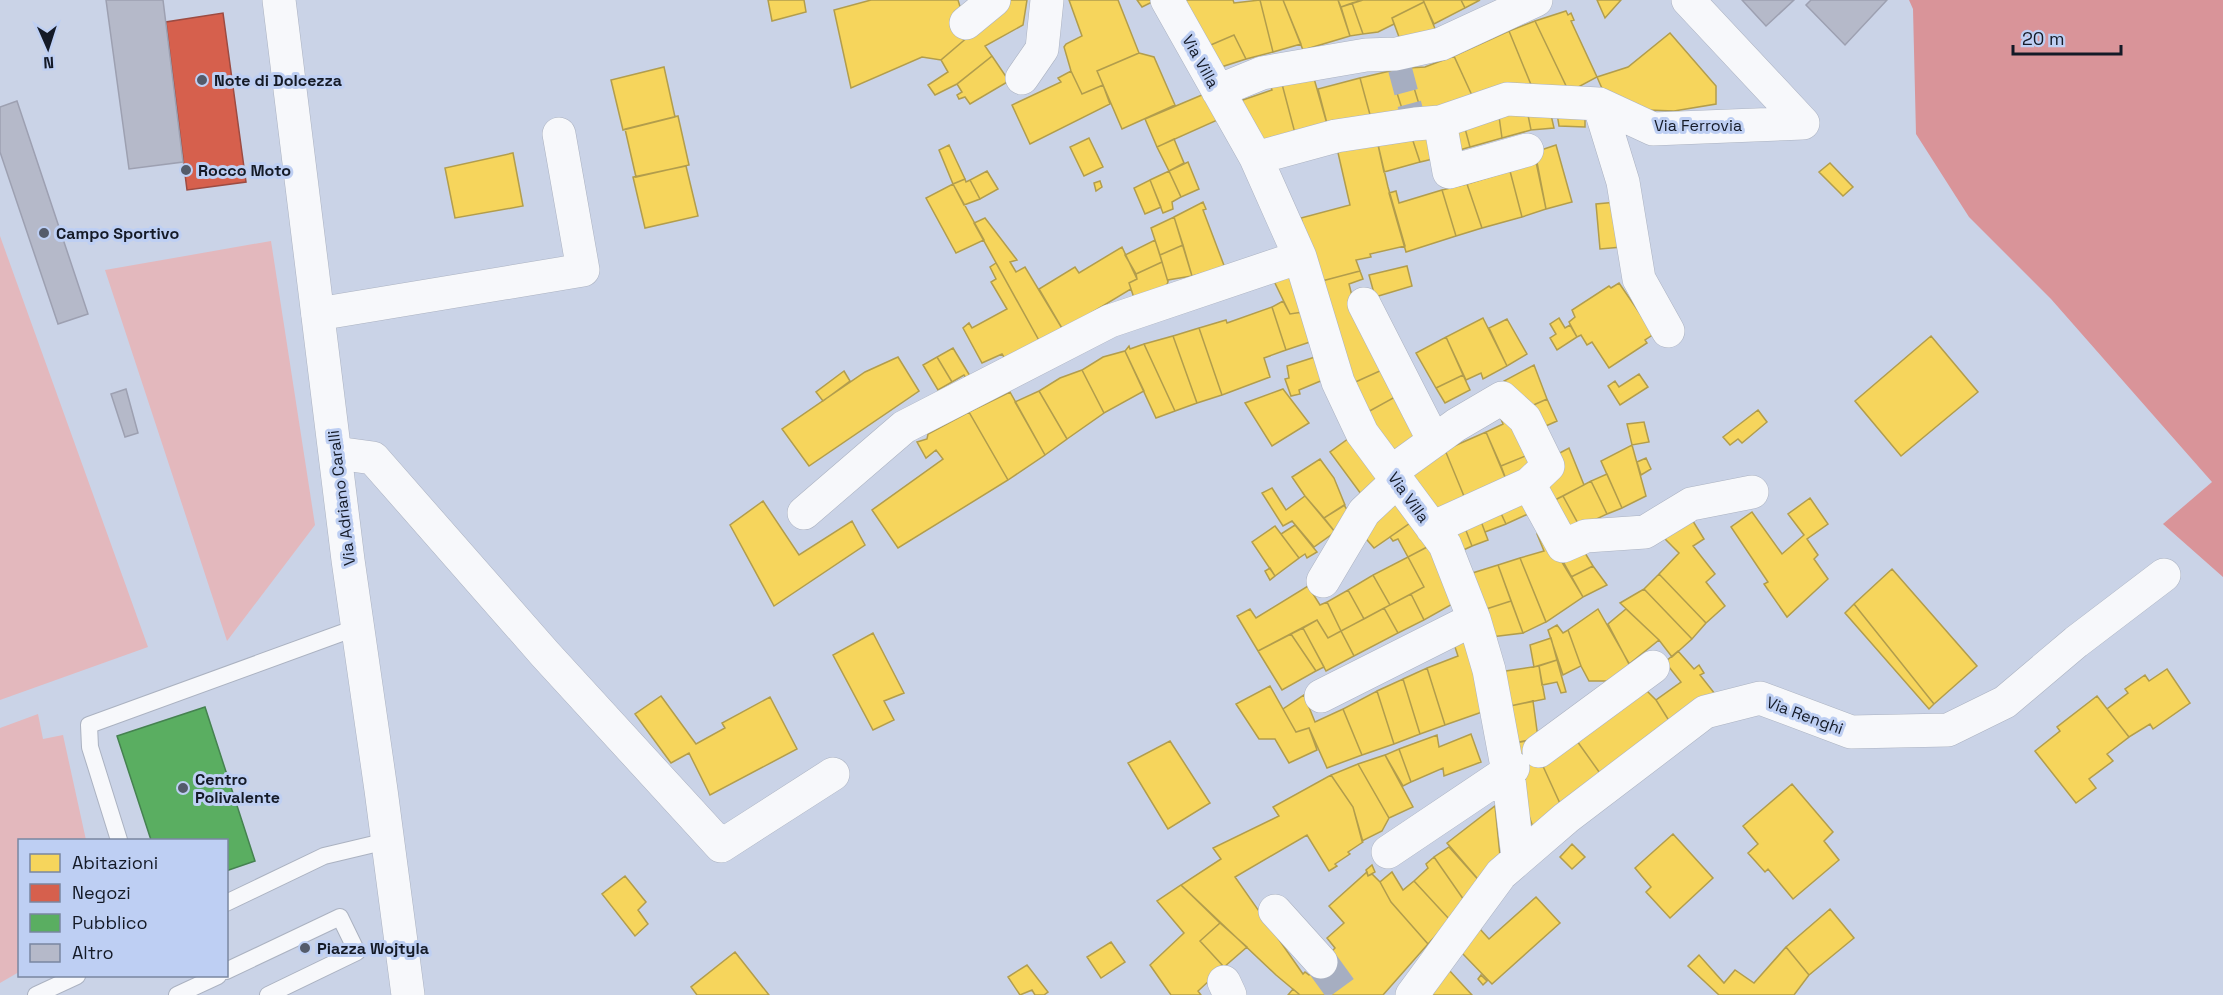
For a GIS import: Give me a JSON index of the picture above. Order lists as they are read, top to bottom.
{
  "streets": {
    "street": [
      "Via Villa",
      "Via Ferrovia",
      "Via Adriano Caralli",
      "Via Renghi"
    ]
  },
  "crossings": [
    ["Via Villa", "Via Ferrovia"],
    ["Via Villa", "Via Renghi"]
  ],
  "places": [
    "Note di Dolcezza",
    "Rocco Moto",
    "Campo Sportivo",
    "Centro Polivalente",
    "Piazza Wojtyla"
  ],
  "legend": [
    "Abitazioni",
    "Negozi",
    "Pubblico",
    "Altro"
  ],
  "scale_bar": "20 m",
  "north": "bottom"
}
